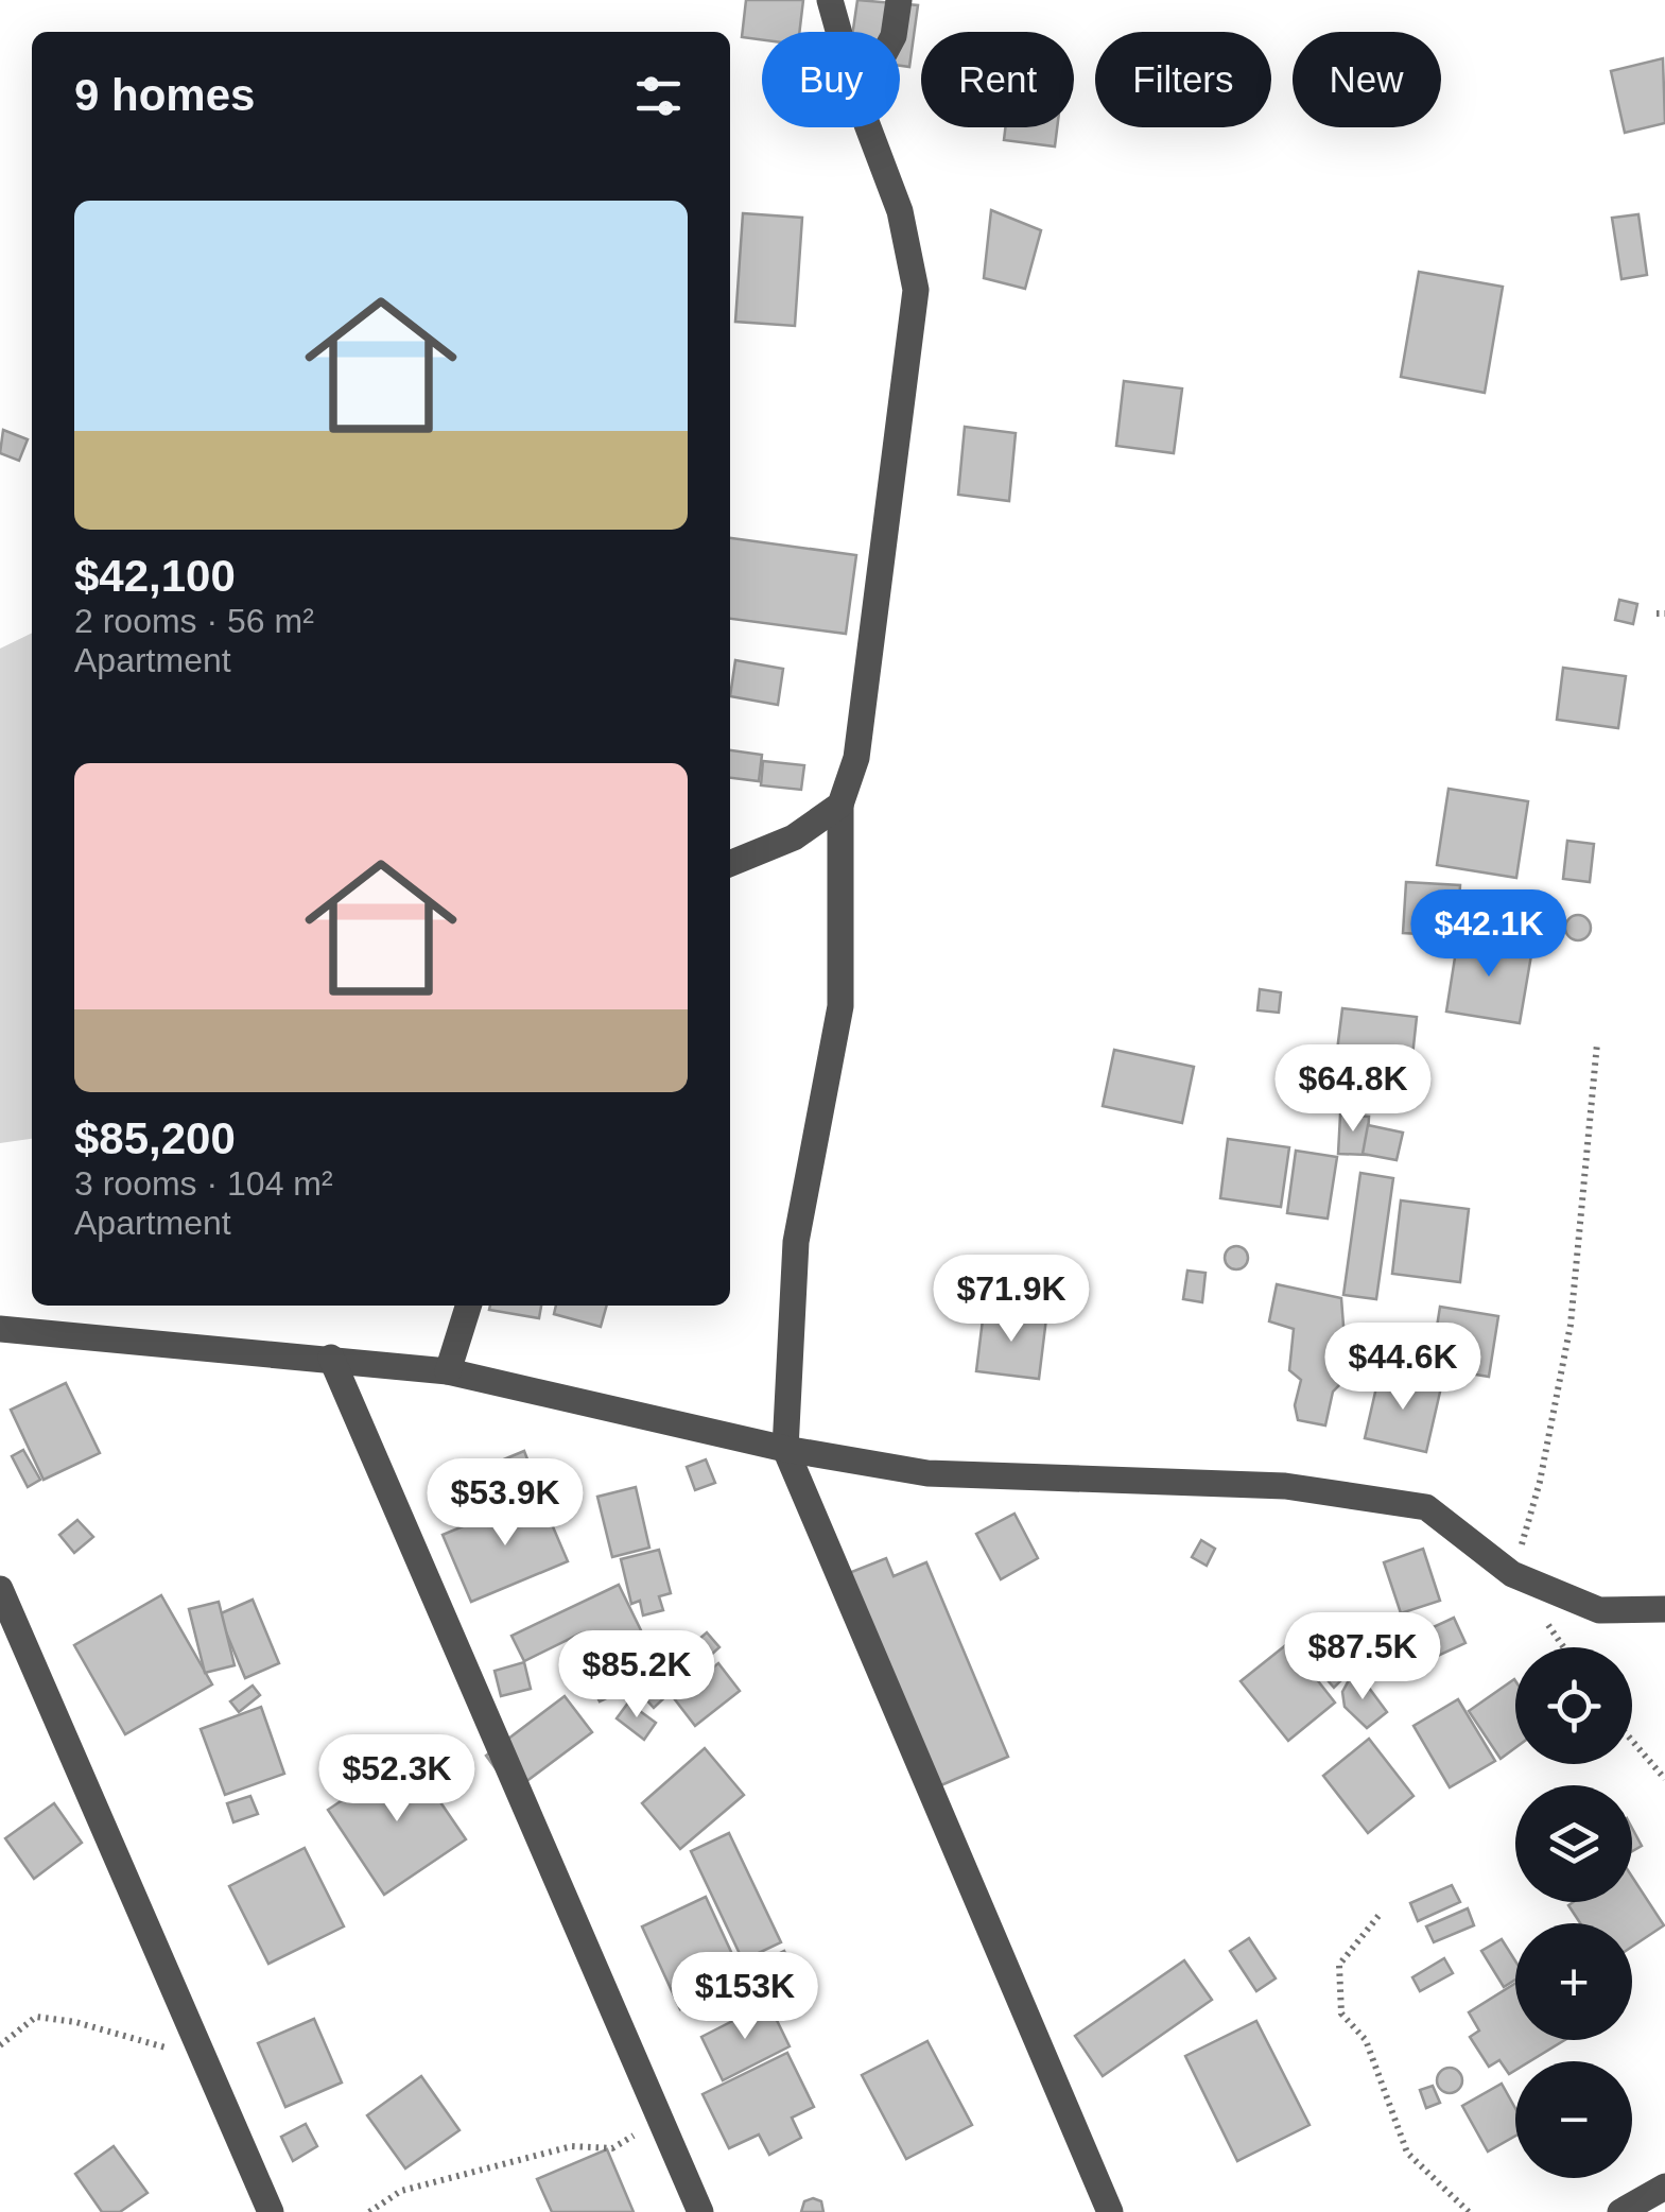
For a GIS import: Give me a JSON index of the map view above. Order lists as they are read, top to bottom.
{
  "page": {
    "chip": [
      "Buy",
      "Rent",
      "Filters",
      "New"
    ],
    "heading": "9 homes",
    "list": [
      {
        "name": "$42,100",
        "note": "2 rooms · 56 m² · Apartment"
      },
      {
        "name": "$85,200",
        "note": "3 rooms · 104 m² · Apartment"
      }
    ],
    "price": [
      "$42.1K",
      "$64.8K",
      "$71.9K",
      "$44.6K",
      "$53.9K",
      "$87.5K",
      "$85.2K",
      "$52.3K",
      "$153K"
    ],
    "map_buttons": ["+", "−"]
  }
}
